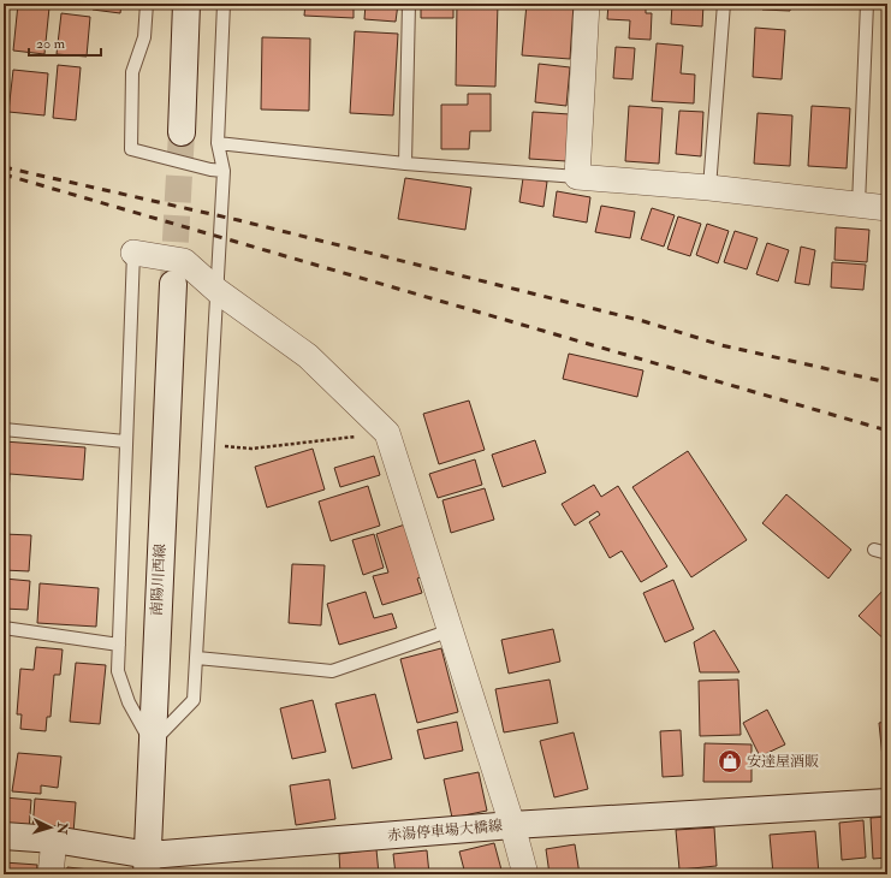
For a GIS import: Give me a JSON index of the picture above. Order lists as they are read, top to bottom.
{
  "streets": {
    "main road": ["南陽川西線", "赤湯停車場大橋線"]
  },
  "crossings": [
    ["南陽川西線", "赤湯停車場大橋線"]
  ],
  "places": {
    "shop": ["安達屋酒販"]
  },
  "scale_bar": "20 m",
  "north": "right"
}
